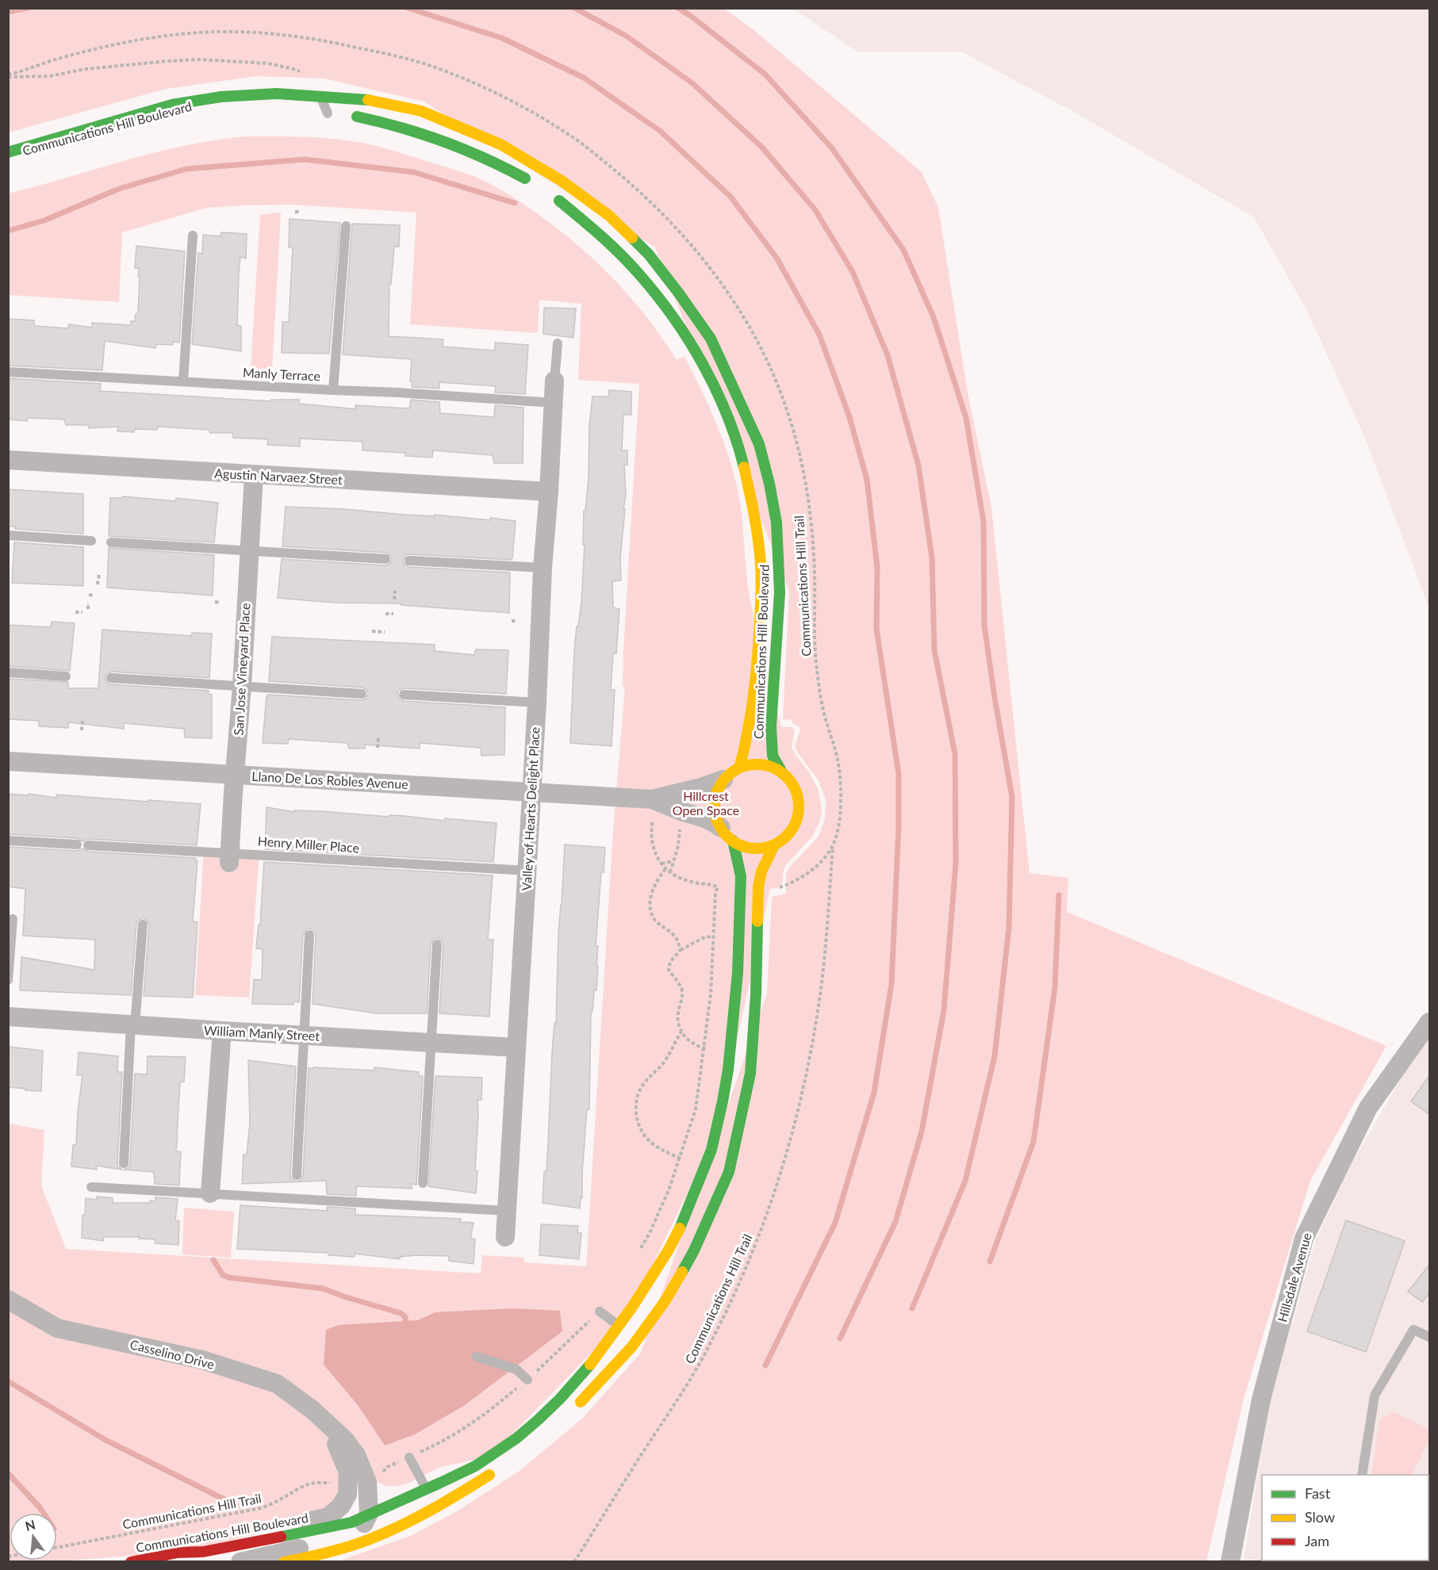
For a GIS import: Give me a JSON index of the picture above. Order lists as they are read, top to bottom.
{
  "streets": {
    "street": [
      "Communications Hill Boulevard",
      "Agustin Narvaez Street",
      "San Jose Vineyard Place",
      "Llano De Los Robles Avenue",
      "Valley of Hearts Delight Place",
      "William Manly Street",
      "Hillsdale Avenue",
      "Casselino Drive"
    ],
    "lane": ["Manly Terrace", "Henry Miller Place"],
    "path": ["Communications Hill Trail"]
  },
  "crossings": [
    ["Communications Hill Boulevard", "Llano De Los Robles Avenue"],
    ["Communications Hill Boulevard", "Casselino Drive"],
    ["Manly Terrace", "Valley of Hearts Delight Place"],
    ["Agustin Narvaez Street", "San Jose Vineyard Place"],
    ["Agustin Narvaez Street", "Valley of Hearts Delight Place"],
    ["San Jose Vineyard Place", "Llano De Los Robles Avenue"],
    ["San Jose Vineyard Place", "Henry Miller Place"],
    ["Llano De Los Robles Avenue", "Valley of Hearts Delight Place"],
    ["Valley of Hearts Delight Place", "Henry Miller Place"],
    ["Valley of Hearts Delight Place", "William Manly Street"]
  ],
  "parks": ["Hillcrest Open Space"],
  "legend": ["Fast", "Slow", "Jam"],
  "north": "top"
}
